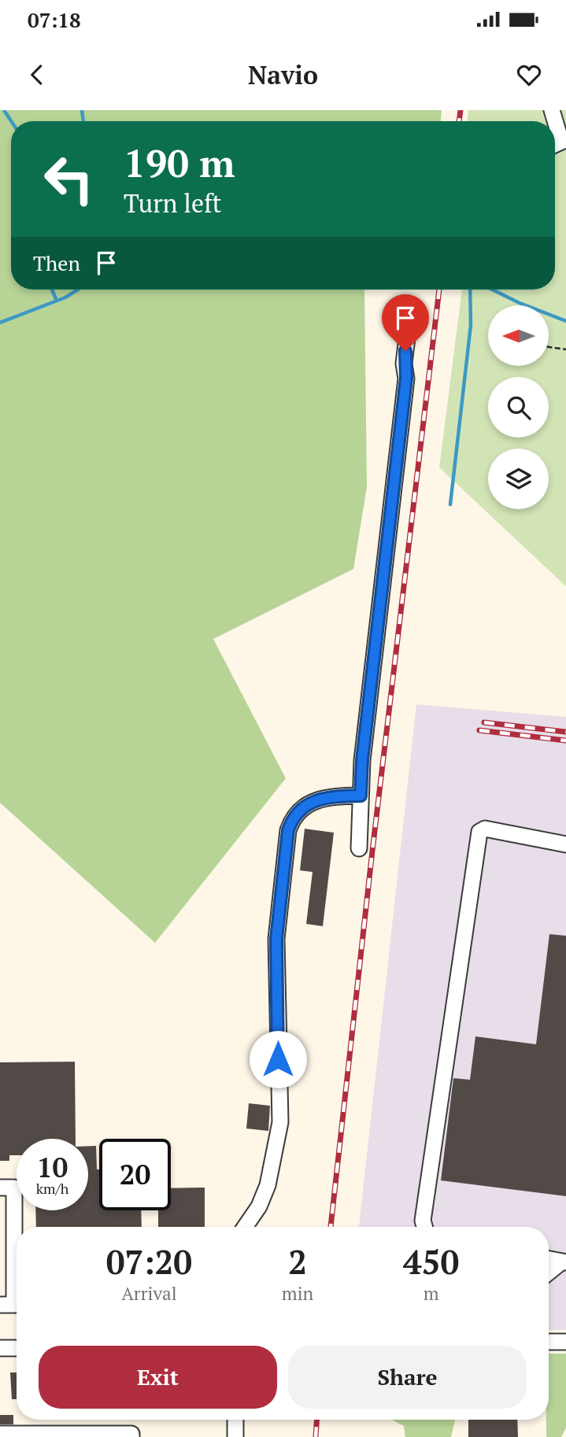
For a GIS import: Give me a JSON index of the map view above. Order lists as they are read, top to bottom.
{
  "north": "left",
  "page": {
    "status": "07:18",
    "header": "Navio",
    "turn": ["190 m", "Turn left"],
    "then": "Then",
    "speed": "10 km/h",
    "limit": "20",
    "eta": [
      "07:20",
      "Arrival",
      "2",
      "min",
      "450",
      "m"
    ],
    "buttons": ["Exit", "Share"]
  }
}
